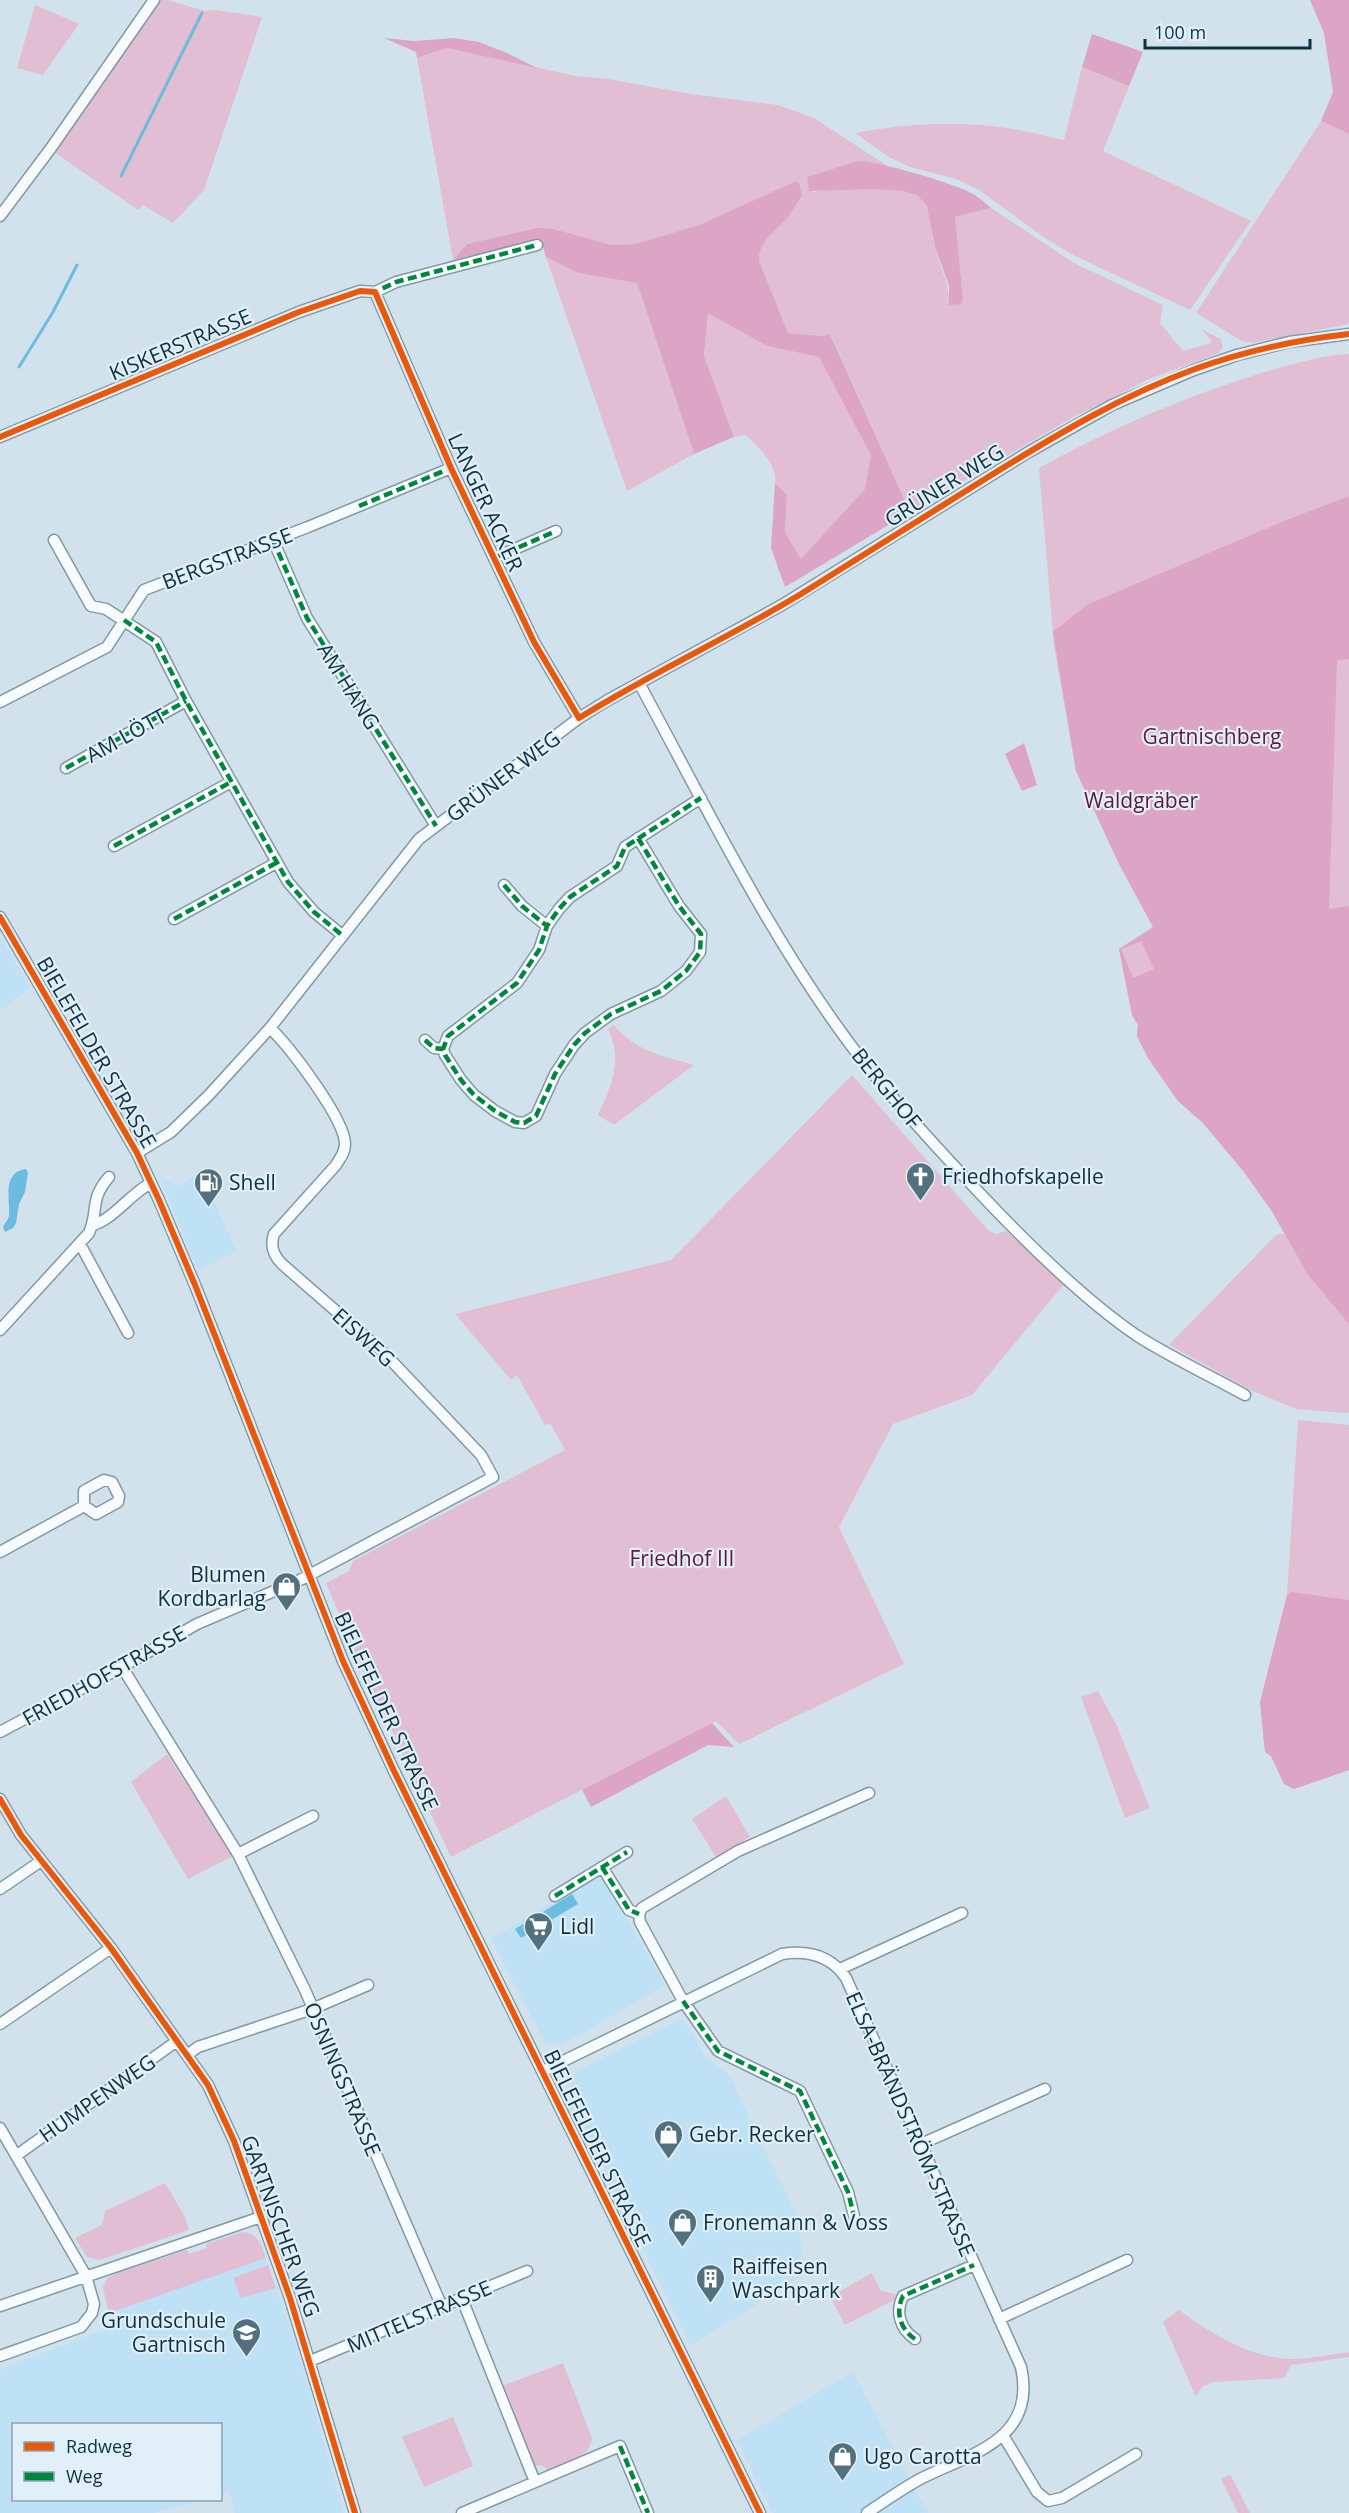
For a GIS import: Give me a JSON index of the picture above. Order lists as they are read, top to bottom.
{
  "streets": {
    "street": [
      "KISKERSTRASSE",
      "GRÜNER WEG",
      "LANGER ACKER",
      "BERGSTRASSE",
      "AM HANG",
      "AM LÖTT",
      "BIELEFELDER STRASSE",
      "BERGHOF",
      "EISWEG",
      "FRIEDHOFSTRASSE",
      "OSNINGSTRASSE",
      "HUMPENWEG",
      "ELSA-BRÄNDSTRÖM-STRASSE",
      "GARTNISCHER WEG",
      "MITTELSTRASSE"
    ]
  },
  "crossings": [
    ["KISKERSTRASSE", "LANGER ACKER"],
    ["GRÜNER WEG", "LANGER ACKER"],
    ["GRÜNER WEG", "AM HANG"],
    ["GRÜNER WEG", "AM LÖTT"],
    ["GRÜNER WEG", "BIELEFELDER STRASSE"],
    ["GRÜNER WEG", "BERGHOF"],
    ["GRÜNER WEG", "EISWEG"],
    ["LANGER ACKER", "BERGSTRASSE"],
    ["BERGSTRASSE", "AM HANG"],
    ["BERGSTRASSE", "AM LÖTT"],
    ["BIELEFELDER STRASSE", "EISWEG"],
    ["BIELEFELDER STRASSE", "FRIEDHOFSTRASSE"],
    ["BIELEFELDER STRASSE", "ELSA-BRÄNDSTRÖM-STRASSE"],
    ["EISWEG", "FRIEDHOFSTRASSE"],
    ["FRIEDHOFSTRASSE", "OSNINGSTRASSE"],
    ["OSNINGSTRASSE", "HUMPENWEG"],
    ["OSNINGSTRASSE", "MITTELSTRASSE"],
    ["HUMPENWEG", "GARTNISCHER WEG"],
    ["GARTNISCHER WEG", "MITTELSTRASSE"]
  ],
  "parks": ["Gartnischberg", "Waldgräber", "Friedhof III"],
  "places": {
    "church": ["Friedhofskapelle"],
    "fuel station": ["Shell"],
    "shop": [
      "Blumen Kordbarlag",
      "Gebr. Recker",
      "Fronemann & Voss",
      "Ugo Carotta"
    ],
    "supermarket": ["Lidl"],
    "building": ["Raiffeisen Waschpark"],
    "school or university": ["Grundschule Gartnisch"]
  },
  "legend": ["Radweg", "Weg"],
  "scale_bar": "100 m"
}
